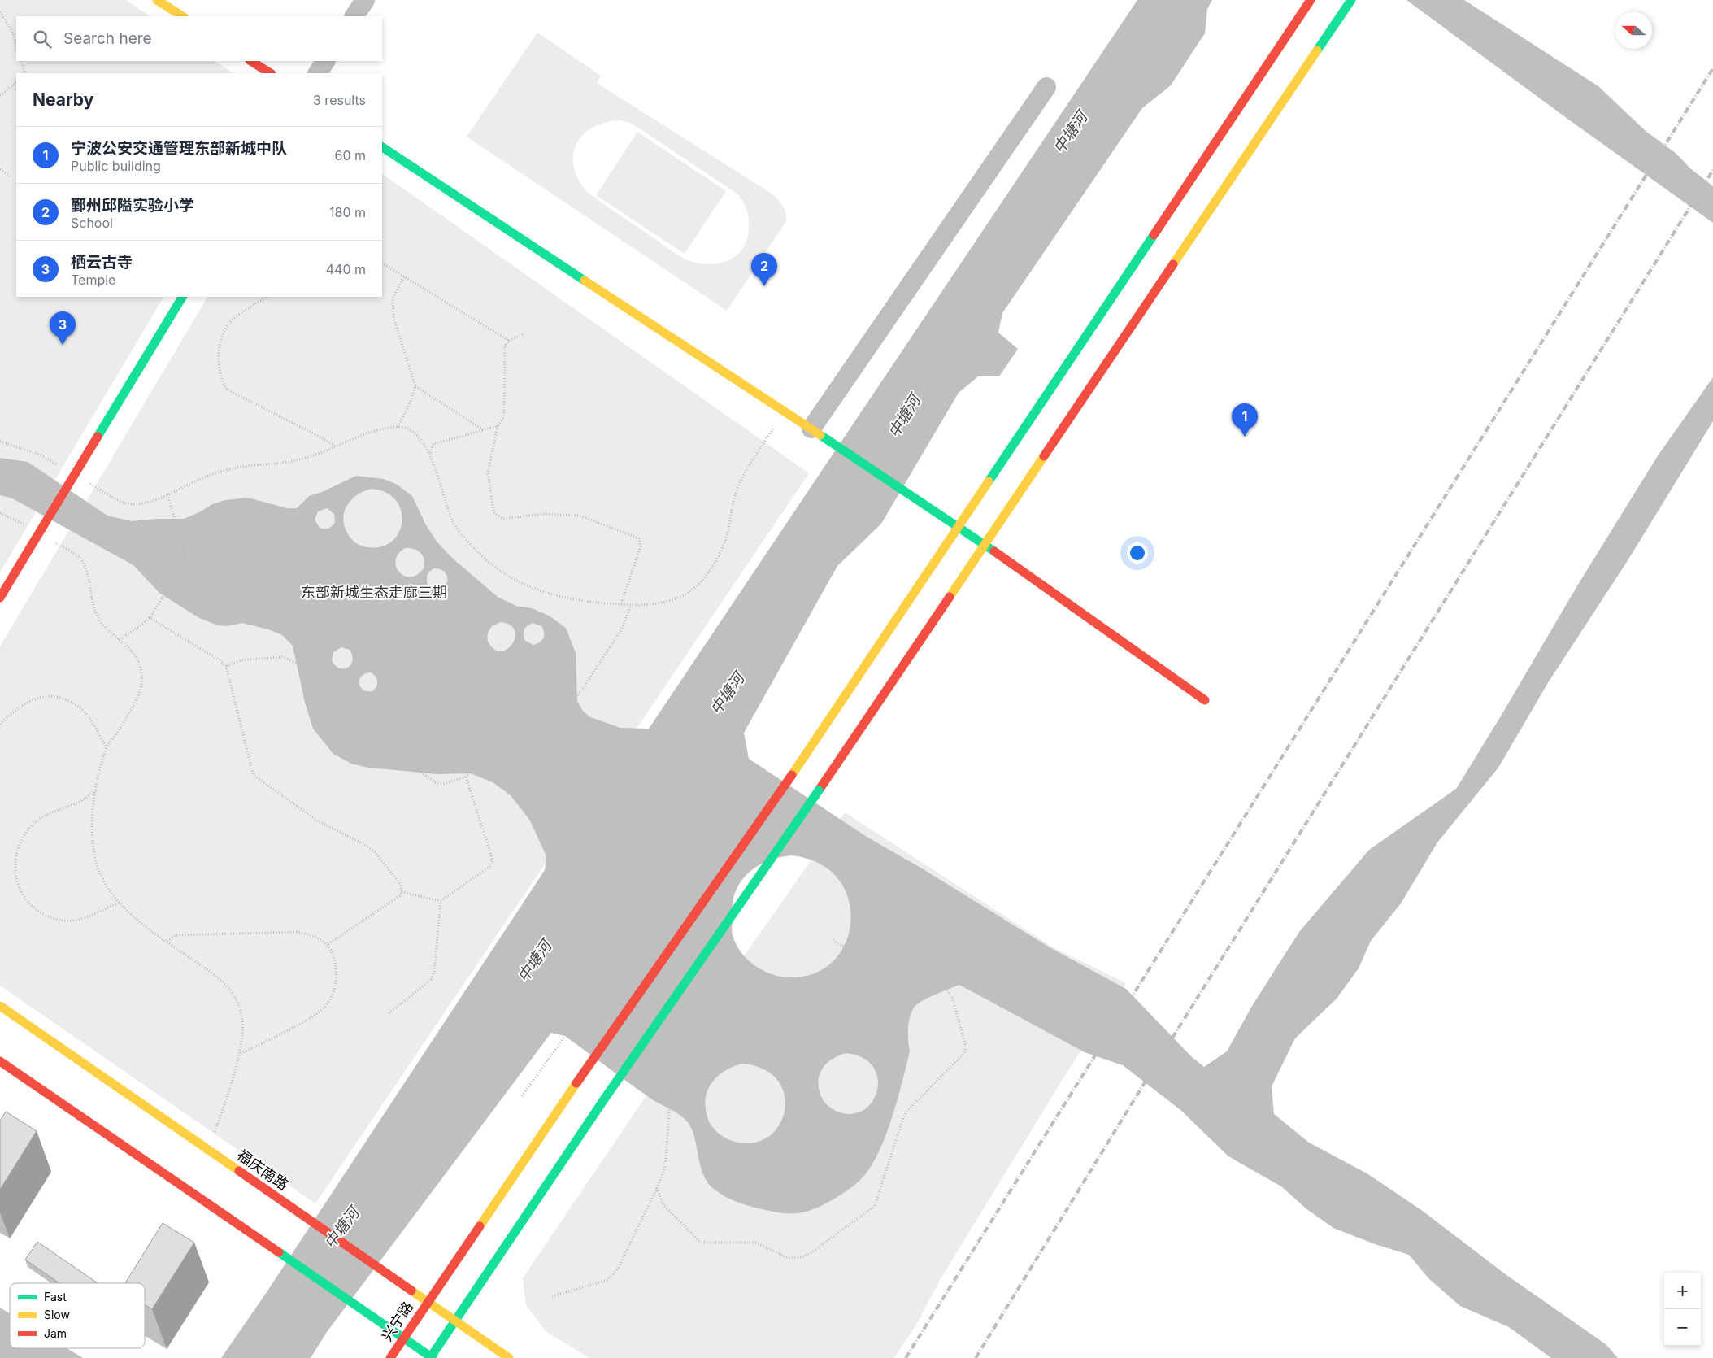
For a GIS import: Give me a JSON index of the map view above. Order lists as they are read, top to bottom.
{
  "streets": {
    "main road": ["福庆南路", "兴宁路"]
  },
  "crossings": [
    ["福庆南路", "兴宁路"]
  ],
  "water": ["中塘河"],
  "parks": ["东部新城生态走廊三期"],
  "legend": ["Fast", "Slow", "Jam"],
  "north": "left",
  "page": {
    "search": "Search here",
    "heading": ["Nearby", "3 results"],
    "list": [
      {
        "mark": "1",
        "name": "宁波公安交通管理东部新城中队",
        "note": "Public building",
        "value": "60 m"
      },
      {
        "mark": "2",
        "name": "鄞州邱隘实验小学",
        "note": "School",
        "value": "180 m"
      },
      {
        "mark": "3",
        "name": "栖云古寺",
        "note": "Temple",
        "value": "440 m"
      }
    ],
    "pins": ["2", "3", "1"],
    "map_buttons": ["+", "−"]
  }
}
